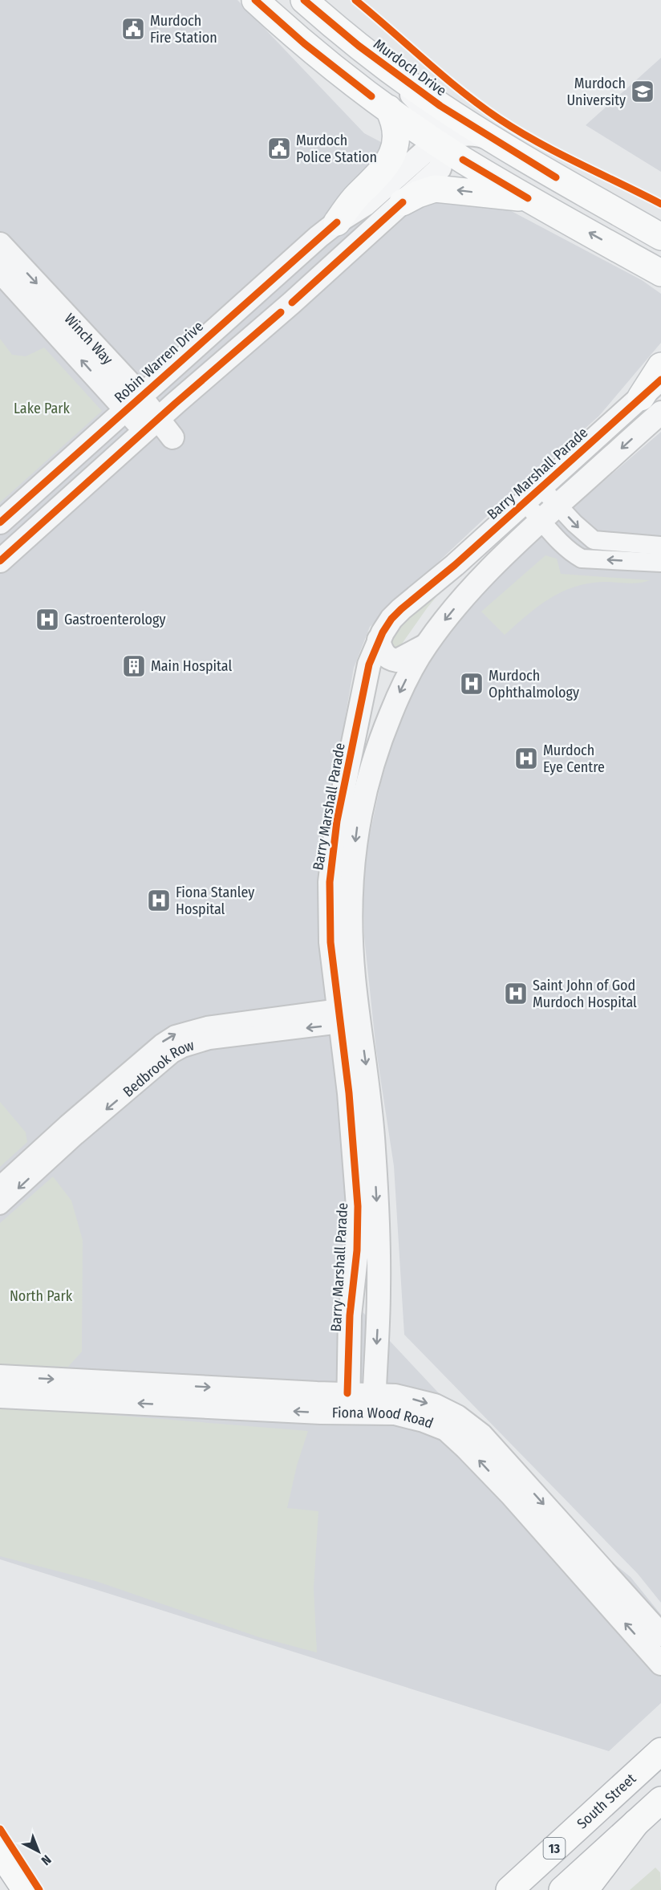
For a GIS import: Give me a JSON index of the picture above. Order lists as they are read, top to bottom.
{
  "streets": {
    "main road": ["Murdoch Drive", "South Street", "13"],
    "street": [
      "Winch Way",
      "Robin Warren Drive",
      "Barry Marshall Parade",
      "Bedbrook Row",
      "Fiona Wood Road"
    ]
  },
  "crossings": [
    ["Murdoch Drive", "Robin Warren Drive"],
    ["Winch Way", "Robin Warren Drive"],
    ["Barry Marshall Parade", "Bedbrook Row"],
    ["Barry Marshall Parade", "Fiona Wood Road"]
  ],
  "parks": ["Lake Park", "North Park"],
  "places": {
    "public building": ["Murdoch Fire Station", "Murdoch Police Station"],
    "school or university": ["Murdoch University"],
    "hospital": [
      "Gastroenterology",
      "Murdoch Ophthalmology",
      "Murdoch Eye Centre",
      "Fiona Stanley Hospital",
      "Saint John of God Murdoch Hospital"
    ],
    "building": ["Main Hospital"]
  },
  "north": "bottom right"
}
